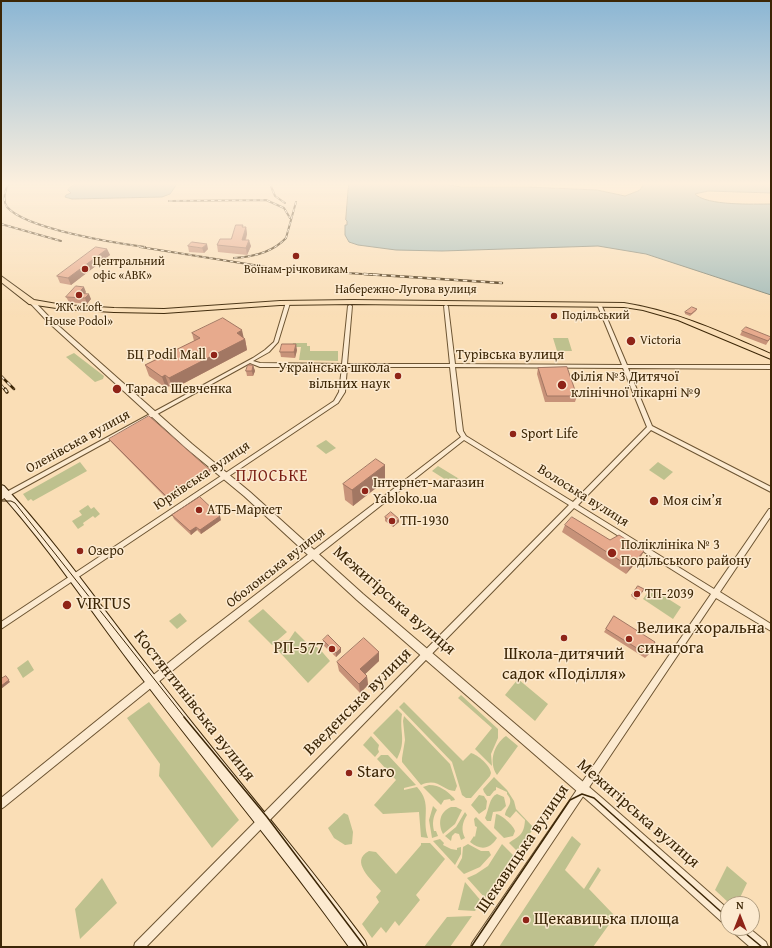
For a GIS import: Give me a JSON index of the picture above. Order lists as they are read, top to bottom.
{
  "streets": {
    "main road": ["Набережно-Лугова вулиця", "Межигірська вулиця", "Костянтинівська вулиця"],
    "street": [
      "Турівська вулиця",
      "Оленівська вулиця",
      "Юрківська вулиця",
      "Волоська вулиця",
      "Оболонська вулиця",
      "Введенська вулиця",
      "Щекавицька вулиця"
    ]
  },
  "crossings": [
    ["Набережно-Лугова вулиця", "Оленівська вулиця"],
    ["Набережно-Лугова вулиця", "Юрківська вулиця"],
    ["Набережно-Лугова вулиця", "Межигірська вулиця"],
    ["Турівська вулиця", "Оленівська вулиця"],
    ["Турівська вулиця", "Юрківська вулиця"],
    ["Оленівська вулиця", "Межигірська вулиця"],
    ["Оленівська вулиця", "Костянтинівська вулиця"],
    ["Юрківська вулиця", "Межигірська вулиця"],
    ["Юрківська вулиця", "Костянтинівська вулиця"],
    ["Волоська вулиця", "Оболонська вулиця"],
    ["Волоська вулиця", "Введенська вулиця"],
    ["Волоська вулиця", "Щекавицька вулиця"],
    ["Оболонська вулиця", "Межигірська вулиця"],
    ["Оболонська вулиця", "Костянтинівська вулиця"],
    ["Межигірська вулиця", "Введенська вулиця"],
    ["Межигірська вулиця", "Щекавицька вулиця"],
    ["Введенська вулиця", "Костянтинівська вулиця"]
  ],
  "districts": ["ПЛОСЬКЕ"],
  "places": [
    "Воїнам-річковикам",
    "Центральний офіс «АВК»",
    "ЖК «Loft House Podol»",
    "Подільський",
    "Victoria",
    "БЦ Podil Mall",
    "Українська школа вільних наук",
    "Філія №3 Дитячої клінічної лікарні №9",
    "Тараса Шевченка",
    "Sport Life",
    "Інтернет-магазин Yabloko.ua",
    "Моя сім’я",
    "АТБ-Маркет",
    "ТП-1930",
    "Озеро",
    "Поліклініка № 3 Подільського району",
    "ТП-2039",
    "VIRTUS",
    "Школа-дитячий садок «Поділля»",
    "Велика хоральна синагога",
    "РП-577",
    "Staro",
    "Щекавицька площа"
  ],
  "north": "top"
}
